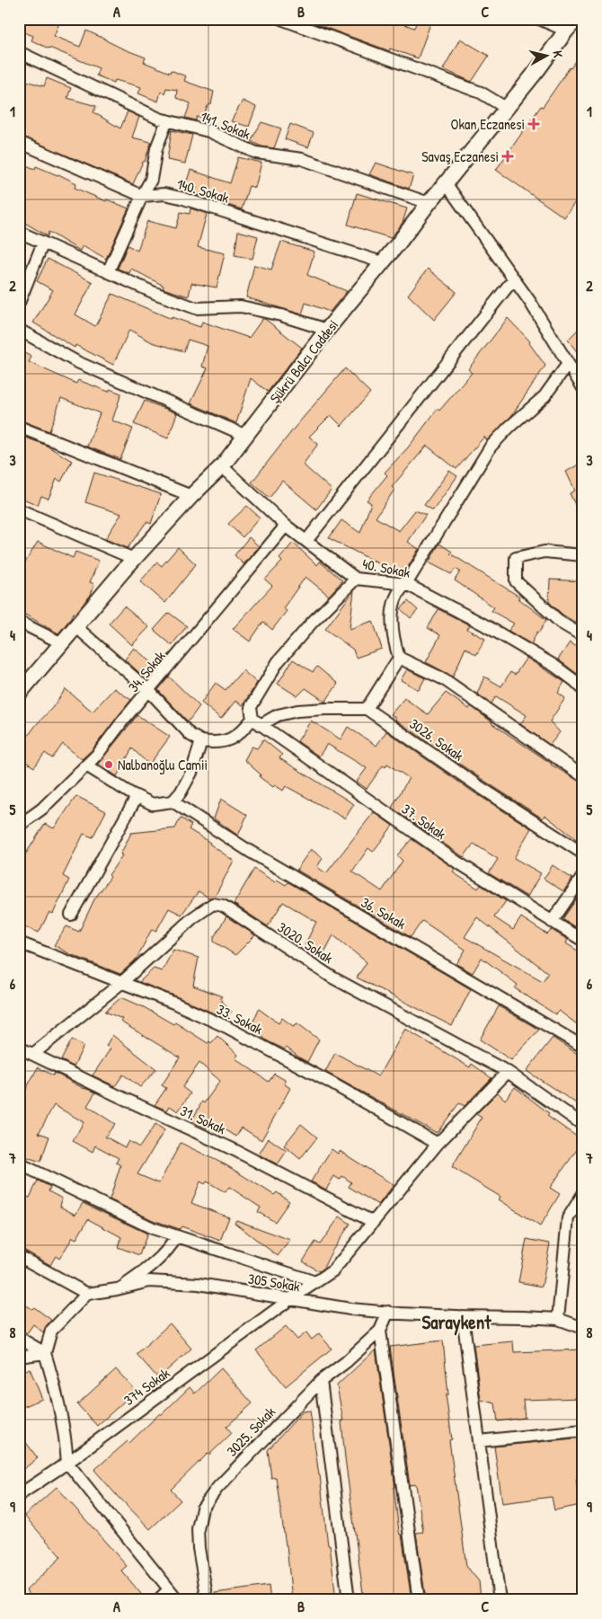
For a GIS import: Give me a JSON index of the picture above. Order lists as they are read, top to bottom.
{
  "streets": {
    "street": [
      "141. Sokak",
      "140. Sokak",
      "Şükrü Balcı Caddesi",
      "40. Sokak",
      "34. Sokak",
      "3026. Sokak",
      "37. Sokak",
      "36. Sokak",
      "3020. Sokak",
      "33. Sokak",
      "31. Sokak",
      "305 Sokak",
      "374 Sokak",
      "3025. Sokak"
    ]
  },
  "crossings": [
    ["141. Sokak", "Şükrü Balcı Caddesi"],
    ["140. Sokak", "Şükrü Balcı Caddesi"],
    ["Şükrü Balcı Caddesi", "40. Sokak"],
    ["40. Sokak", "34. Sokak"],
    ["3020. Sokak", "33. Sokak"],
    ["3020. Sokak", "31. Sokak"],
    ["3020. Sokak", "374 Sokak"],
    ["33. Sokak", "374 Sokak"],
    ["31. Sokak", "374 Sokak"],
    ["305 Sokak", "374 Sokak"],
    ["305 Sokak", "3025. Sokak"]
  ],
  "districts": ["Saraykent"],
  "places": {
    "health": ["Okan Eczanesi", "Savaş Eczanesi"],
    "other": ["Nalbanoğlu Camii"]
  },
  "north": "right",
  "grid": {
    "columns": ["A", "B", "C"],
    "rows": [
      "1",
      "2",
      "3",
      "4",
      "5",
      "6",
      "7",
      "8",
      "9"
    ]
  }
}
